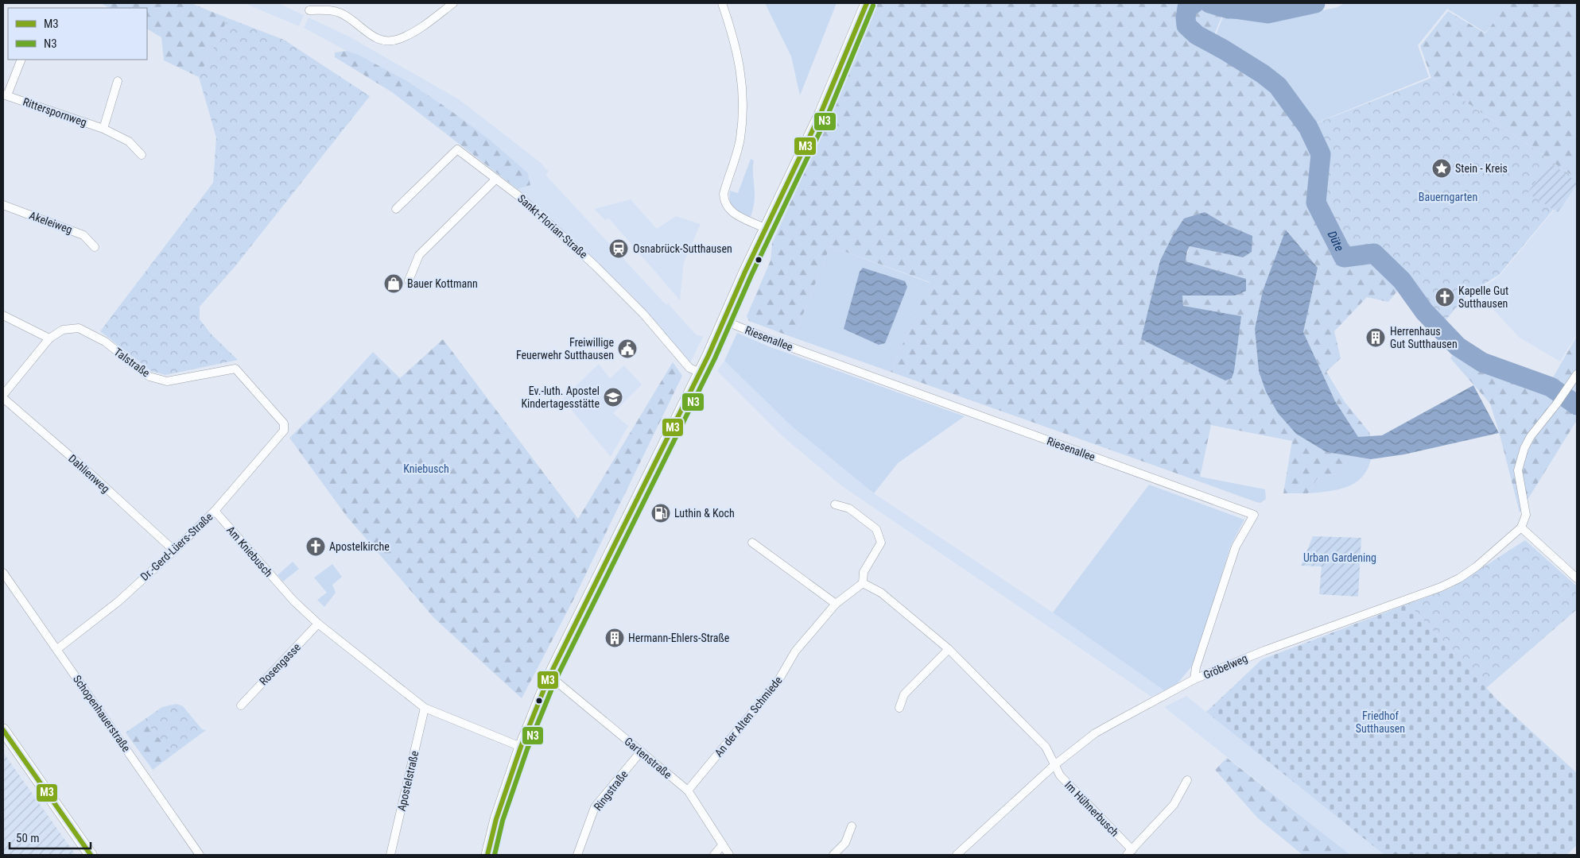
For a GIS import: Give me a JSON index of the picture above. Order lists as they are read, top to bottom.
{
  "streets": {
    "street": [
      "Ritterspornweg",
      "Akeleiweg",
      "Sankt-Florian-Straße",
      "Riesenallee",
      "Talstraße",
      "Dahlienweg",
      "Dr.-Gerd-Lüers-Straße",
      "Am Kniebusch",
      "Rosengasse",
      "Gröbelweg",
      "Schopenhauerstraße",
      "An der Alten Schmiede",
      "Gartenstraße",
      "Apostelstraße",
      "Ringstraße",
      "Im Hühnerbusch"
    ]
  },
  "crossings": [
    ["Riesenallee", "Gröbelweg"],
    ["Talstraße", "Dr.-Gerd-Lüers-Straße"],
    ["Dahlienweg", "Dr.-Gerd-Lüers-Straße"],
    ["Dr.-Gerd-Lüers-Straße", "Am Kniebusch"],
    ["Dr.-Gerd-Lüers-Straße", "Schopenhauerstraße"],
    ["Am Kniebusch", "Rosengasse"],
    ["Am Kniebusch", "Apostelstraße"],
    ["Gröbelweg", "Im Hühnerbusch"],
    ["An der Alten Schmiede", "Gartenstraße"],
    ["Gartenstraße", "Ringstraße"]
  ],
  "water": ["Düte"],
  "parks": [
    "Bauerngarten",
    "Kniebusch",
    "Urban Gardening",
    "Friedhof Sutthausen"
  ],
  "places": {
    "place": ["Stein - Kreis"],
    "station": ["Osnabrück-Sutthausen"],
    "shop": ["Bauer Kottmann"],
    "church": ["Kapelle Gut Sutthausen", "Apostelkirche"],
    "building": ["Herrenhaus Gut Sutthausen", "Hermann-Ehlers-Straße"],
    "public building": ["Freiwillige Feuerwehr Sutthausen"],
    "school or university": ["Ev.-luth. Apostel Kindertagesstätte"],
    "fuel station": ["Luthin & Koch"]
  },
  "lines": ["transit line M3", "transit line N3"],
  "legend": ["M3", "N3"],
  "scale_bar": "50 m"
}
